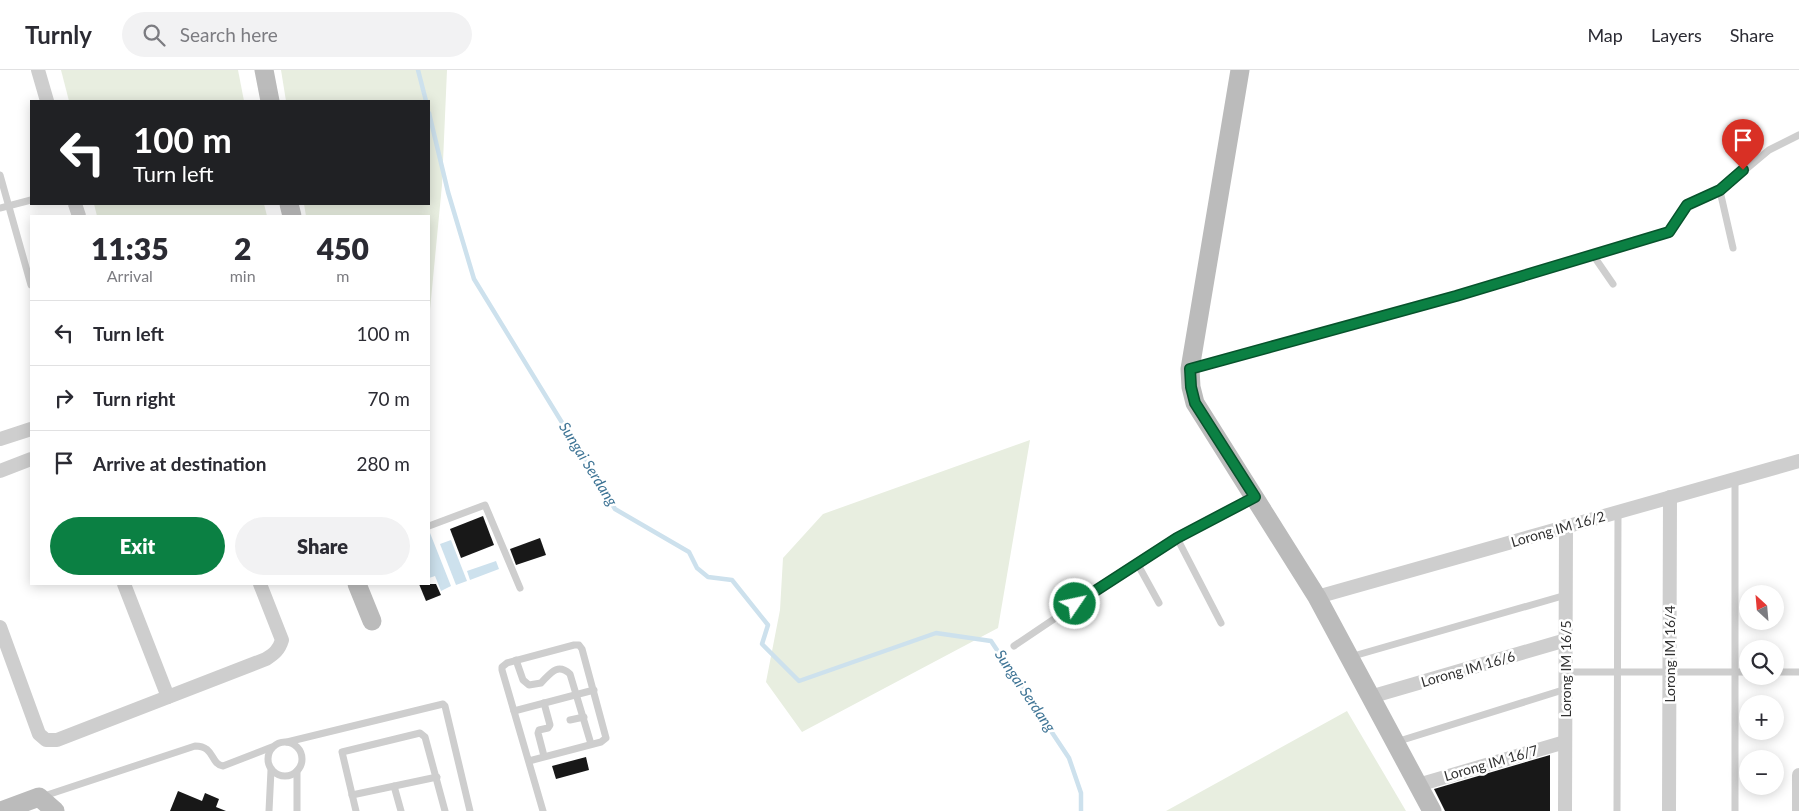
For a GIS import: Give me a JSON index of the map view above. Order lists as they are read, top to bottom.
{
  "streets": {
    "street": [
      "Lorong IM 16/2",
      "Lorong IM 16/4",
      "Lorong IM 16/6",
      "Lorong IM 16/5",
      "Lorong IM 16/7"
    ]
  },
  "crossings": [
    ["Lorong IM 16/2", "Lorong IM 16/4"],
    ["Lorong IM 16/2", "Lorong IM 16/5"],
    ["Lorong IM 16/6", "Lorong IM 16/5"],
    ["Lorong IM 16/5", "Lorong IM 16/7"]
  ],
  "water": ["Sungai Serdang"],
  "north": "top left",
  "page": {
    "header": "Turnly",
    "search": "Search here",
    "nav": ["Map", "Layers", "Share"],
    "turn": ["100 m", "Turn left"],
    "eta": [
      "11:35",
      "Arrival",
      "2",
      "min",
      "450",
      "m"
    ],
    "list": [
      {
        "name": "Turn left",
        "value": "100 m"
      },
      {
        "name": "Turn right",
        "value": "70 m"
      },
      {
        "name": "Arrive at destination",
        "value": "280 m"
      }
    ],
    "buttons": ["Exit", "Share"],
    "map_buttons": ["+", "−"]
  }
}
